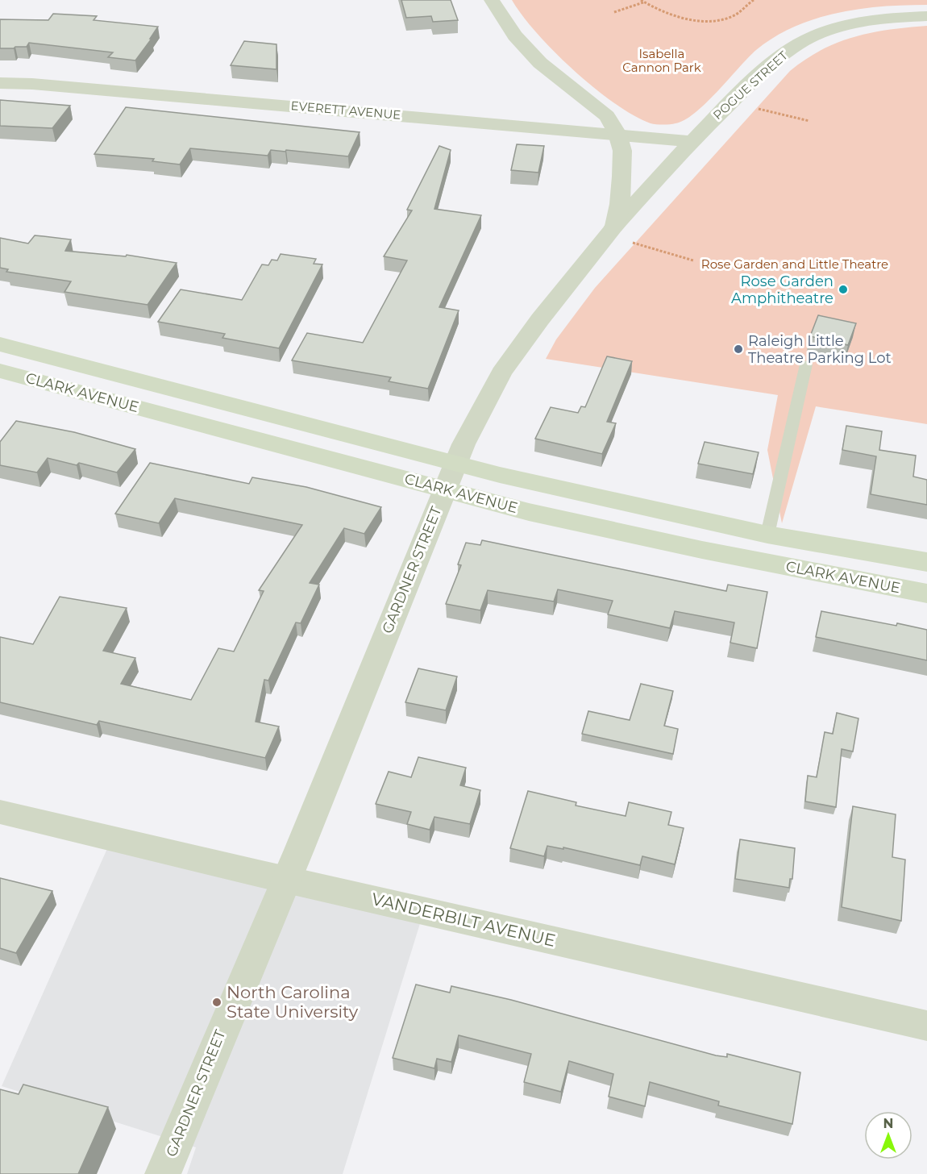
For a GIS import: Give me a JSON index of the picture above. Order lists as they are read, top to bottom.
{
  "streets": {
    "main road": ["CLARK AVENUE"],
    "street": [
      "POGUE STREET",
      "EVERETT AVENUE",
      "GARDNER STREET",
      "VANDERBILT AVENUE"
    ]
  },
  "crossings": [
    ["POGUE STREET", "EVERETT AVENUE"],
    ["POGUE STREET", "GARDNER STREET"],
    ["EVERETT AVENUE", "GARDNER STREET"],
    ["CLARK AVENUE", "GARDNER STREET"],
    ["GARDNER STREET", "VANDERBILT AVENUE"]
  ],
  "parks": ["Isabella Cannon Park", "Rose Garden and Little Theatre"],
  "places": ["Rose Garden Amphitheatre", "Raleigh Little Theatre Parking Lot", "North Carolina State University"],
  "north": "top"
}
